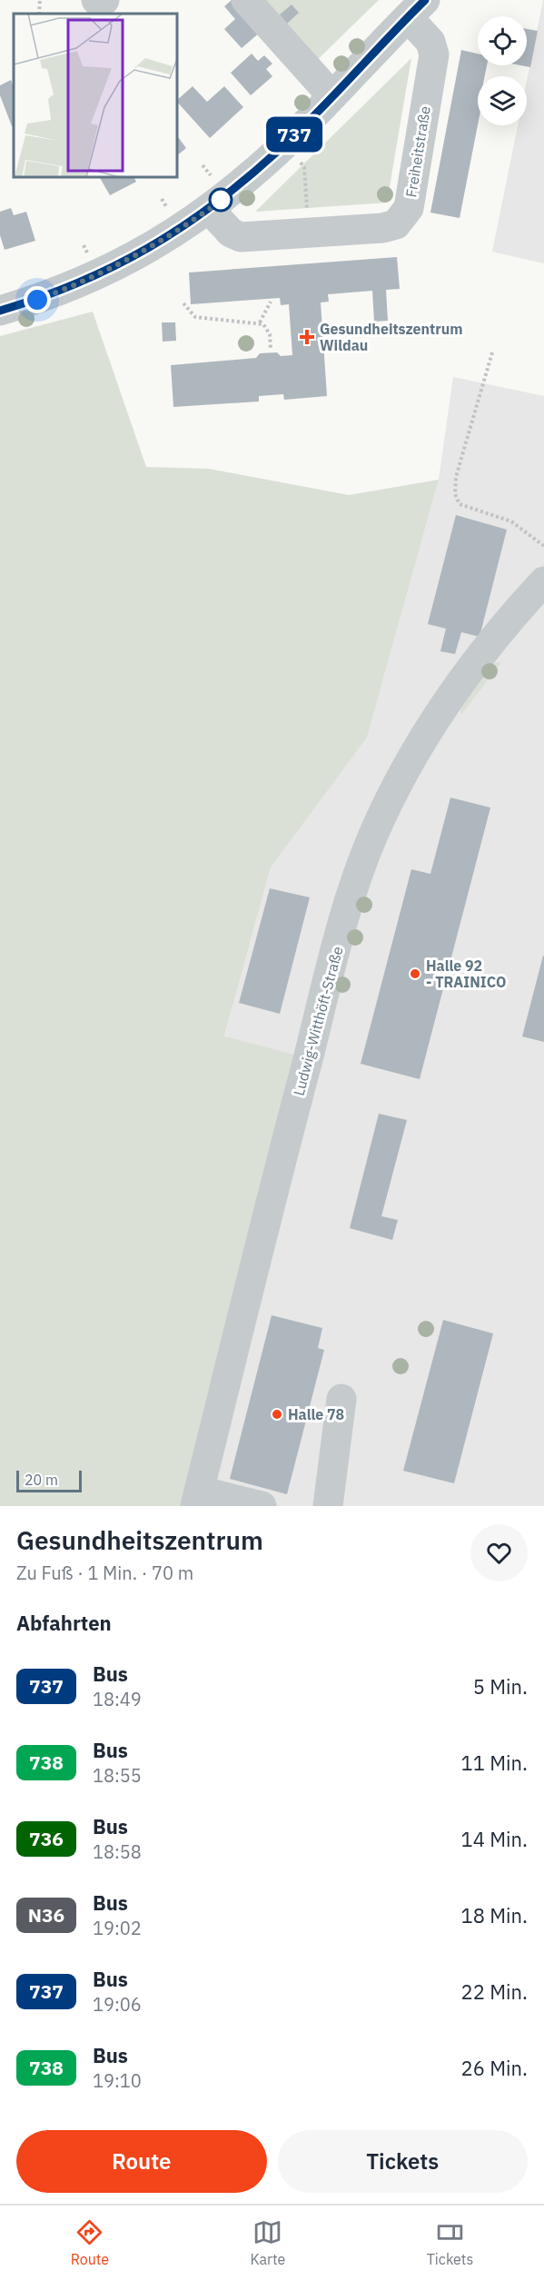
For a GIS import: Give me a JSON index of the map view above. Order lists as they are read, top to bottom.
{
  "streets": {
    "street": ["Freiheitstraße", "Ludwig-Witthöft-Straße"]
  },
  "places": {
    "health": ["Gesundheitszentrum Wildau"],
    "other": ["Halle 92 - TRAINICO", "Halle 78"]
  },
  "lines": ["bus line 737"],
  "scale_bar": "20 m",
  "page": {
    "on_map": "737",
    "scale": "20 m",
    "heading": [
      ["Gesundheitszentrum", "Zu Fuß · 1 Min. · 70 m"],
      "Abfahrten"
    ],
    "list": [
      {
        "mark": "737",
        "name": "Bus",
        "note": "18:49",
        "value": "5 Min."
      },
      {
        "mark": "738",
        "name": "Bus",
        "note": "18:55",
        "value": "11 Min."
      },
      {
        "mark": "736",
        "name": "Bus",
        "note": "18:58",
        "value": "14 Min."
      },
      {
        "mark": "N36",
        "name": "Bus",
        "note": "19:02",
        "value": "18 Min."
      },
      {
        "mark": "737",
        "name": "Bus",
        "note": "19:06",
        "value": "22 Min."
      },
      {
        "mark": "738",
        "name": "Bus",
        "note": "19:10",
        "value": "26 Min."
      }
    ],
    "buttons": ["Route", "Tickets"],
    "tabs": ["Route", "Karte", "Tickets"]
  }
}
